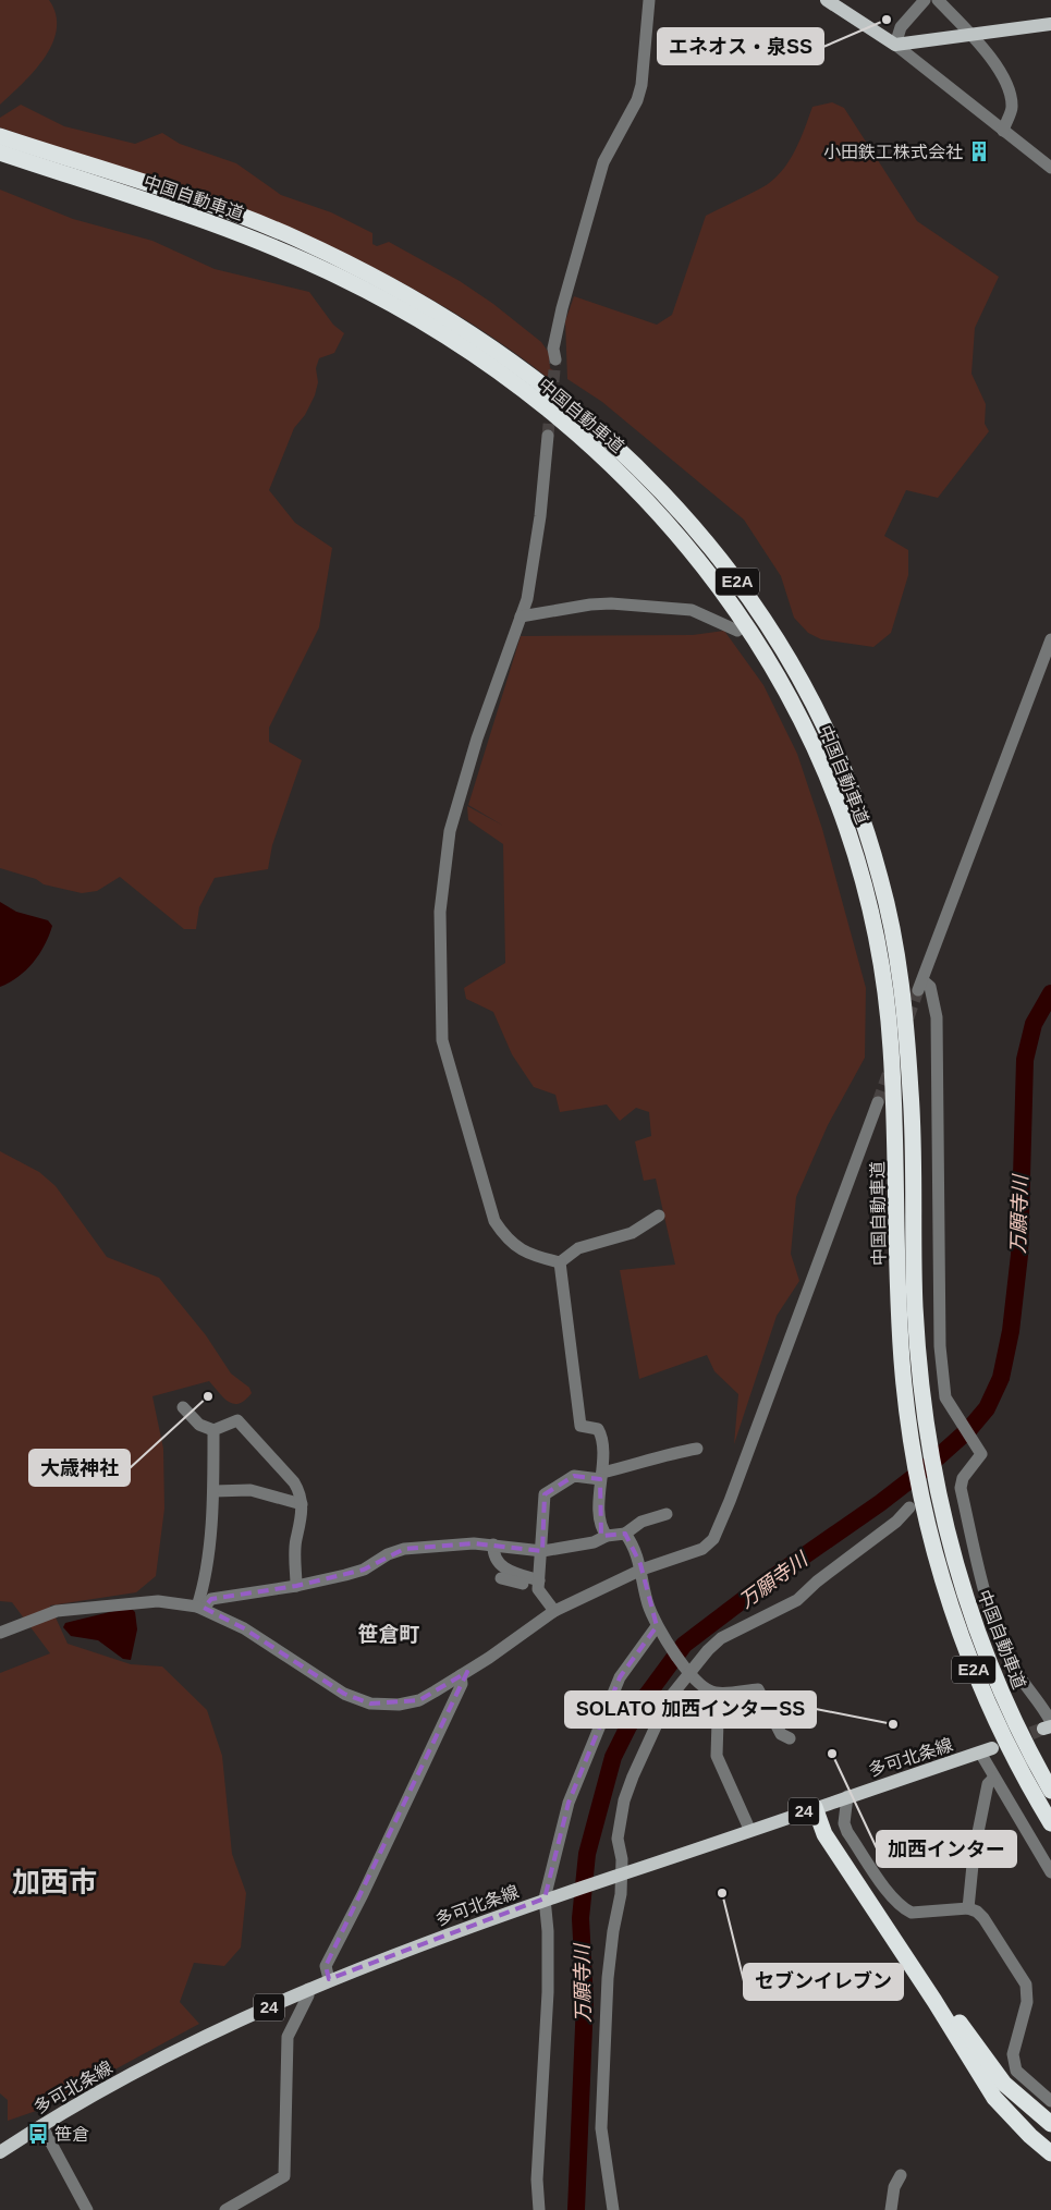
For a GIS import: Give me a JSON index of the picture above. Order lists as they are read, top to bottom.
{
  "streets": {
    "highway": ["中国自動車道", "E2A"],
    "main road": ["多可北条線", "24"]
  },
  "districts": ["笹倉町", "加西市"],
  "water": ["万願寺川"],
  "places": {
    "other": [
      "エネオス・泉SS",
      "大歳神社",
      "SOLATO 加西インターSS",
      "加西インター",
      "セブンイレブン"
    ],
    "building": ["小田鉄工株式会社"],
    "bus stop": ["笹倉"]
  }
}
